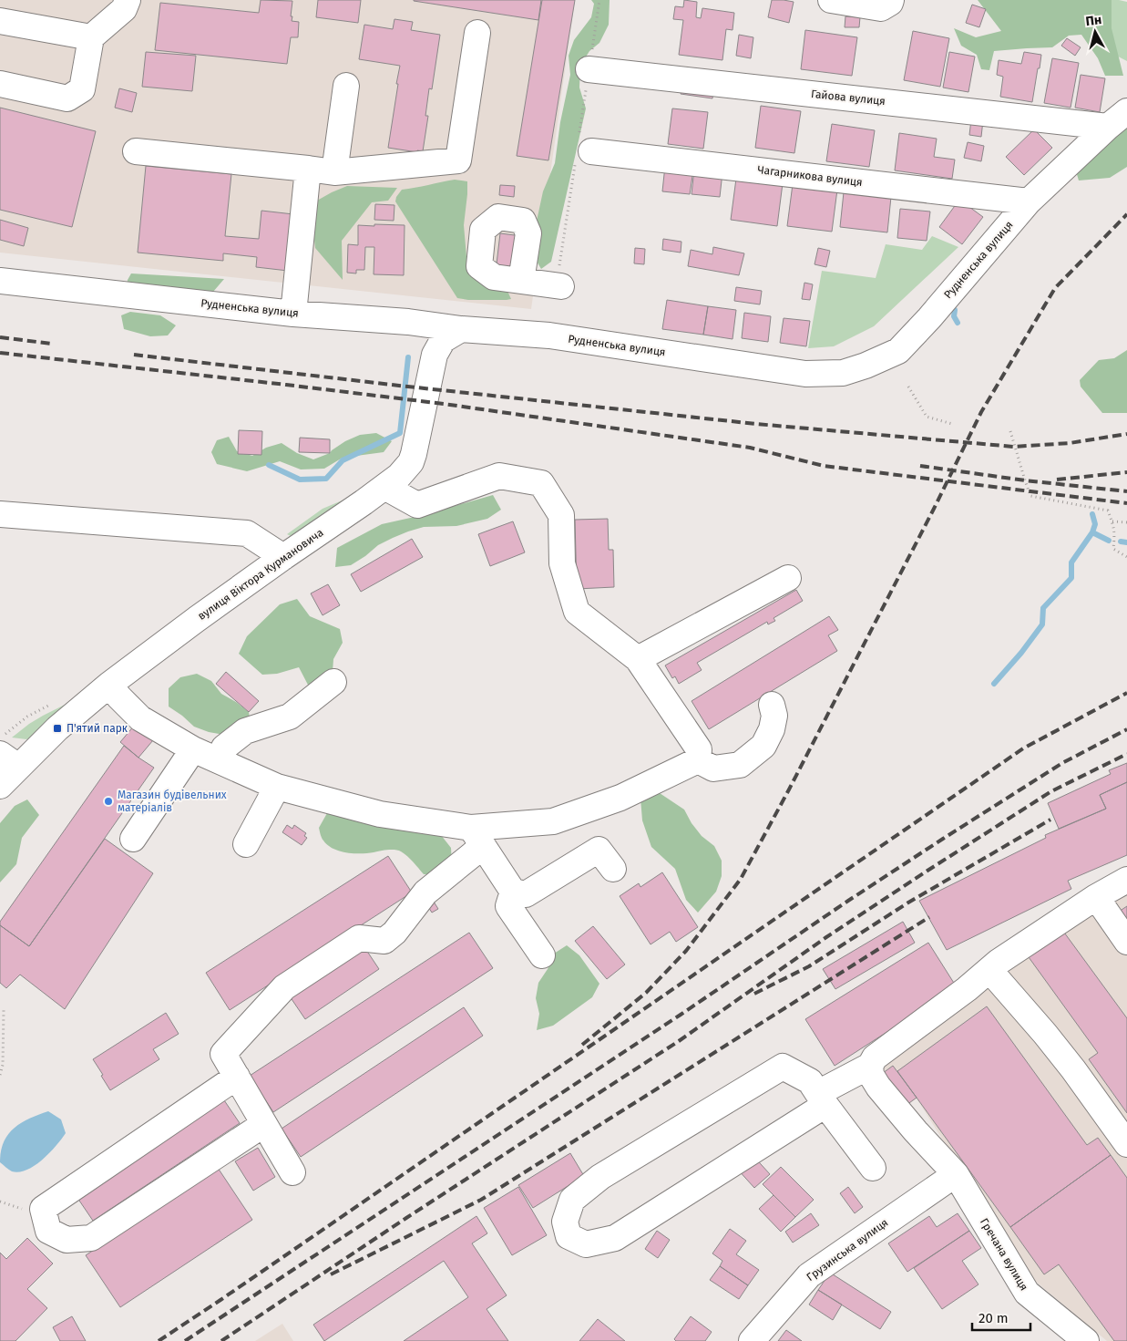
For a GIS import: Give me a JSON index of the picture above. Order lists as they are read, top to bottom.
{
  "streets": {
    "street": [
      "Гайова вулиця",
      "Чагарникова вулиця",
      "Рудненська вулиця",
      "вулиця Віктора Курмановича",
      "Грузинська вулиця",
      "Гречана вулиця"
    ]
  },
  "crossings": [
    ["Гайова вулиця", "Рудненська вулиця"],
    ["Чагарникова вулиця", "Рудненська вулиця"],
    ["Рудненська вулиця", "вулиця Віктора Курмановича"],
    ["Грузинська вулиця", "Гречана вулиця"]
  ],
  "places": {
    "transit": ["П'ятий парк"],
    "other": ["Магазин будівельних матеріалів"]
  },
  "scale_bar": "20 m",
  "north": "top"
}
